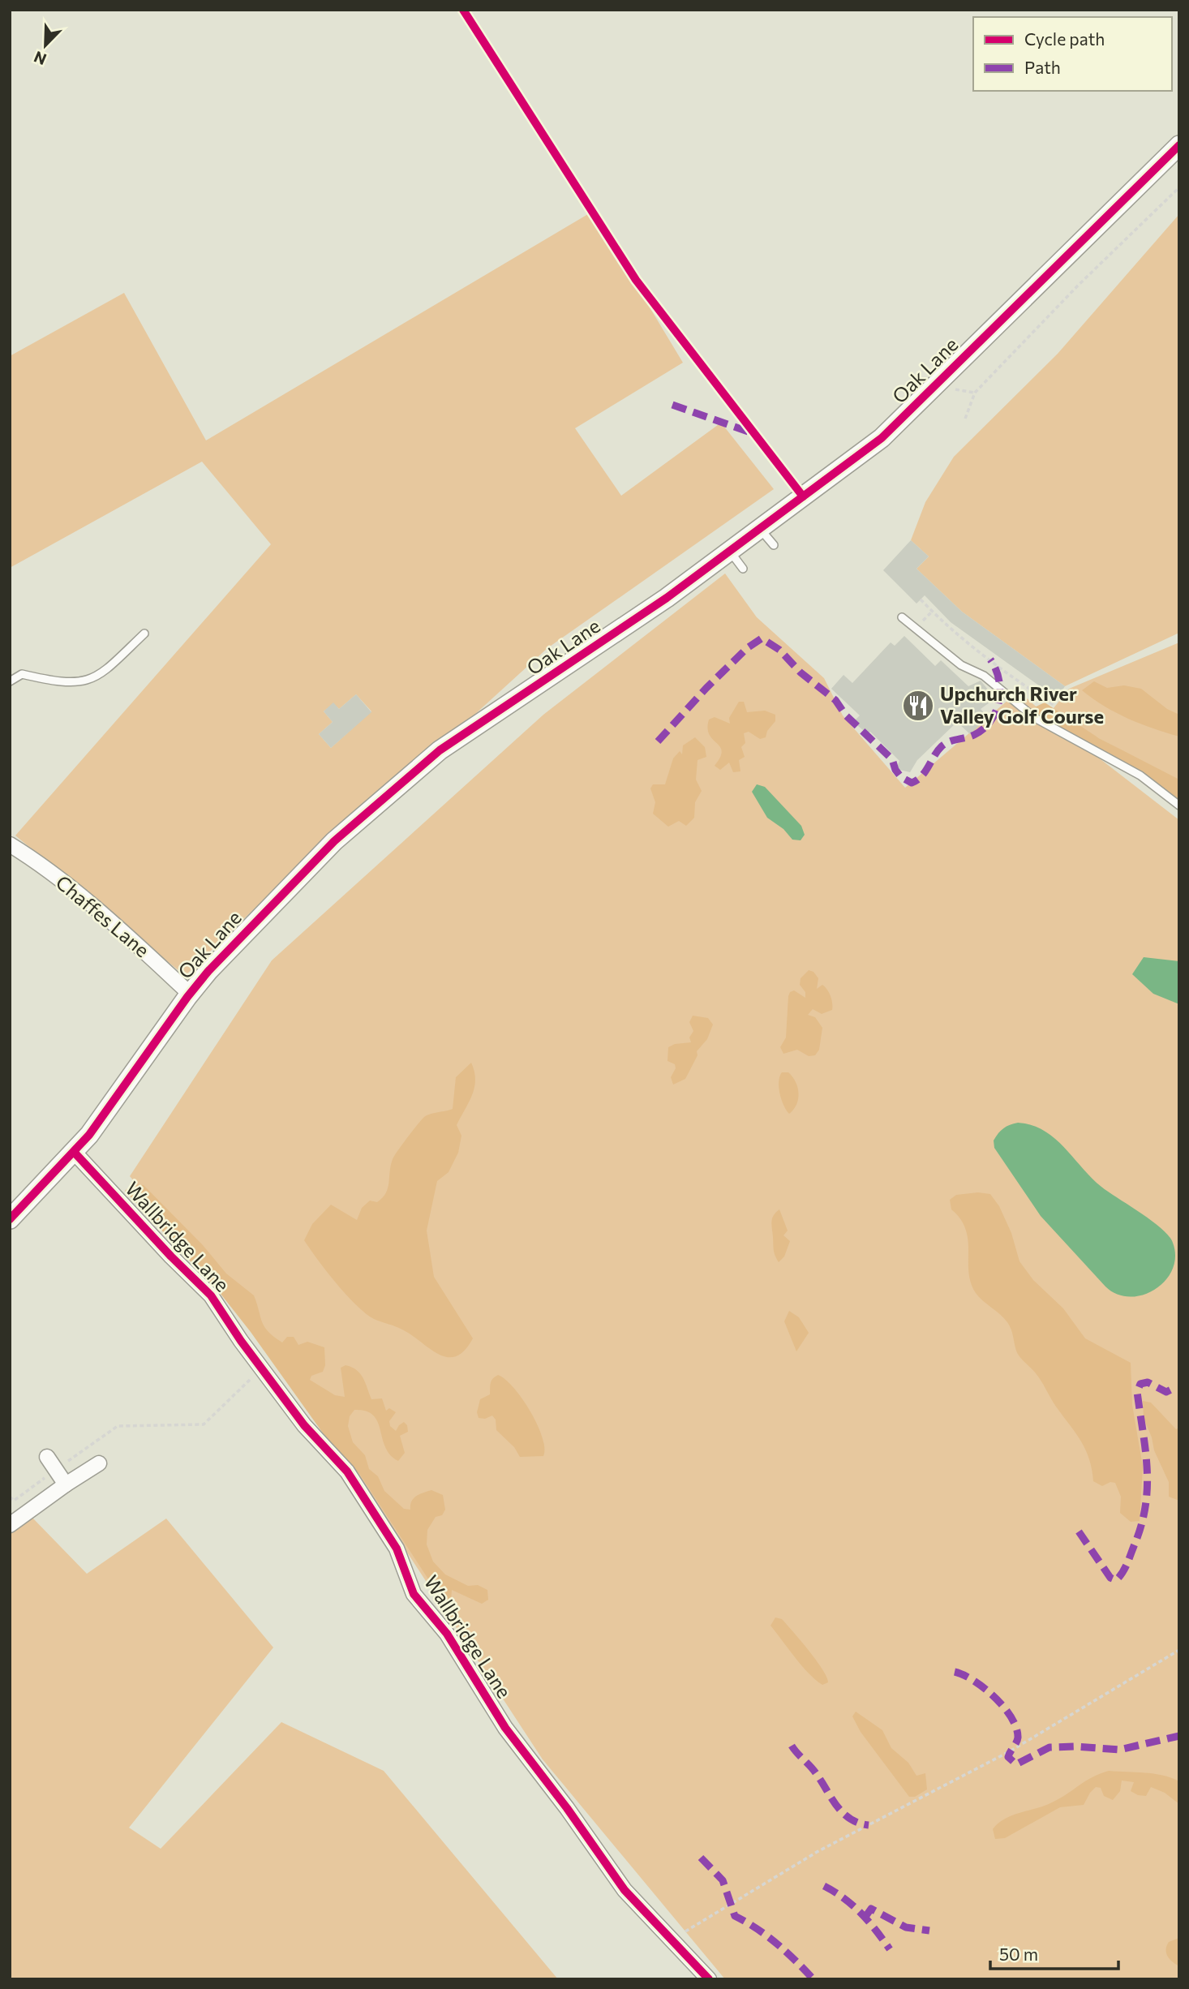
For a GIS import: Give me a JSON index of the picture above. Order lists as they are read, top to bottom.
{
  "streets": {
    "street": ["Oak Lane", "Chaffes Lane", "Wallbridge Lane"]
  },
  "crossings": [
    ["Oak Lane", "Chaffes Lane"],
    ["Oak Lane", "Wallbridge Lane"]
  ],
  "places": {
    "restaurant": ["Upchurch River Valley Golf Course"]
  },
  "legend": ["Cycle path", "Path"],
  "scale_bar": "50 m",
  "north": "bottom left"
}
